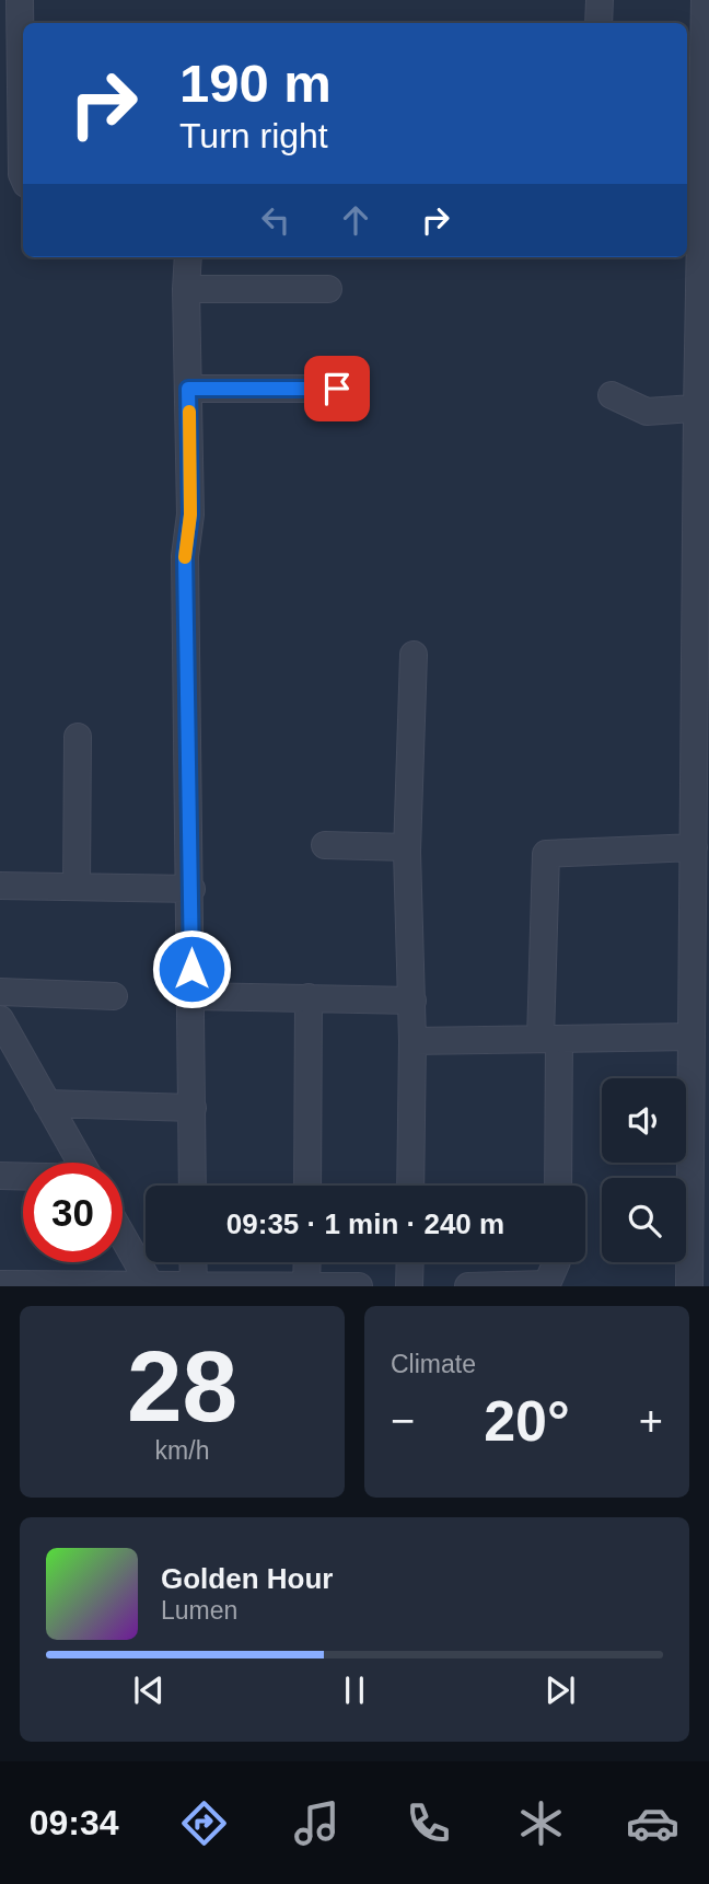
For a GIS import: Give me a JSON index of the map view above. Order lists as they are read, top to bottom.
{
  "page": {
    "turn": ["190 m", "Turn right"],
    "limit": "30",
    "trip": "09:35 · 1 min · 240 m",
    "tile": [
      ["28", "km/h"],
      "Climate"
    ],
    "heat": ["−", "20°", "+"],
    "song": ["Golden Hour", "Lumen"],
    "tabs": "09:34"
  }
}
